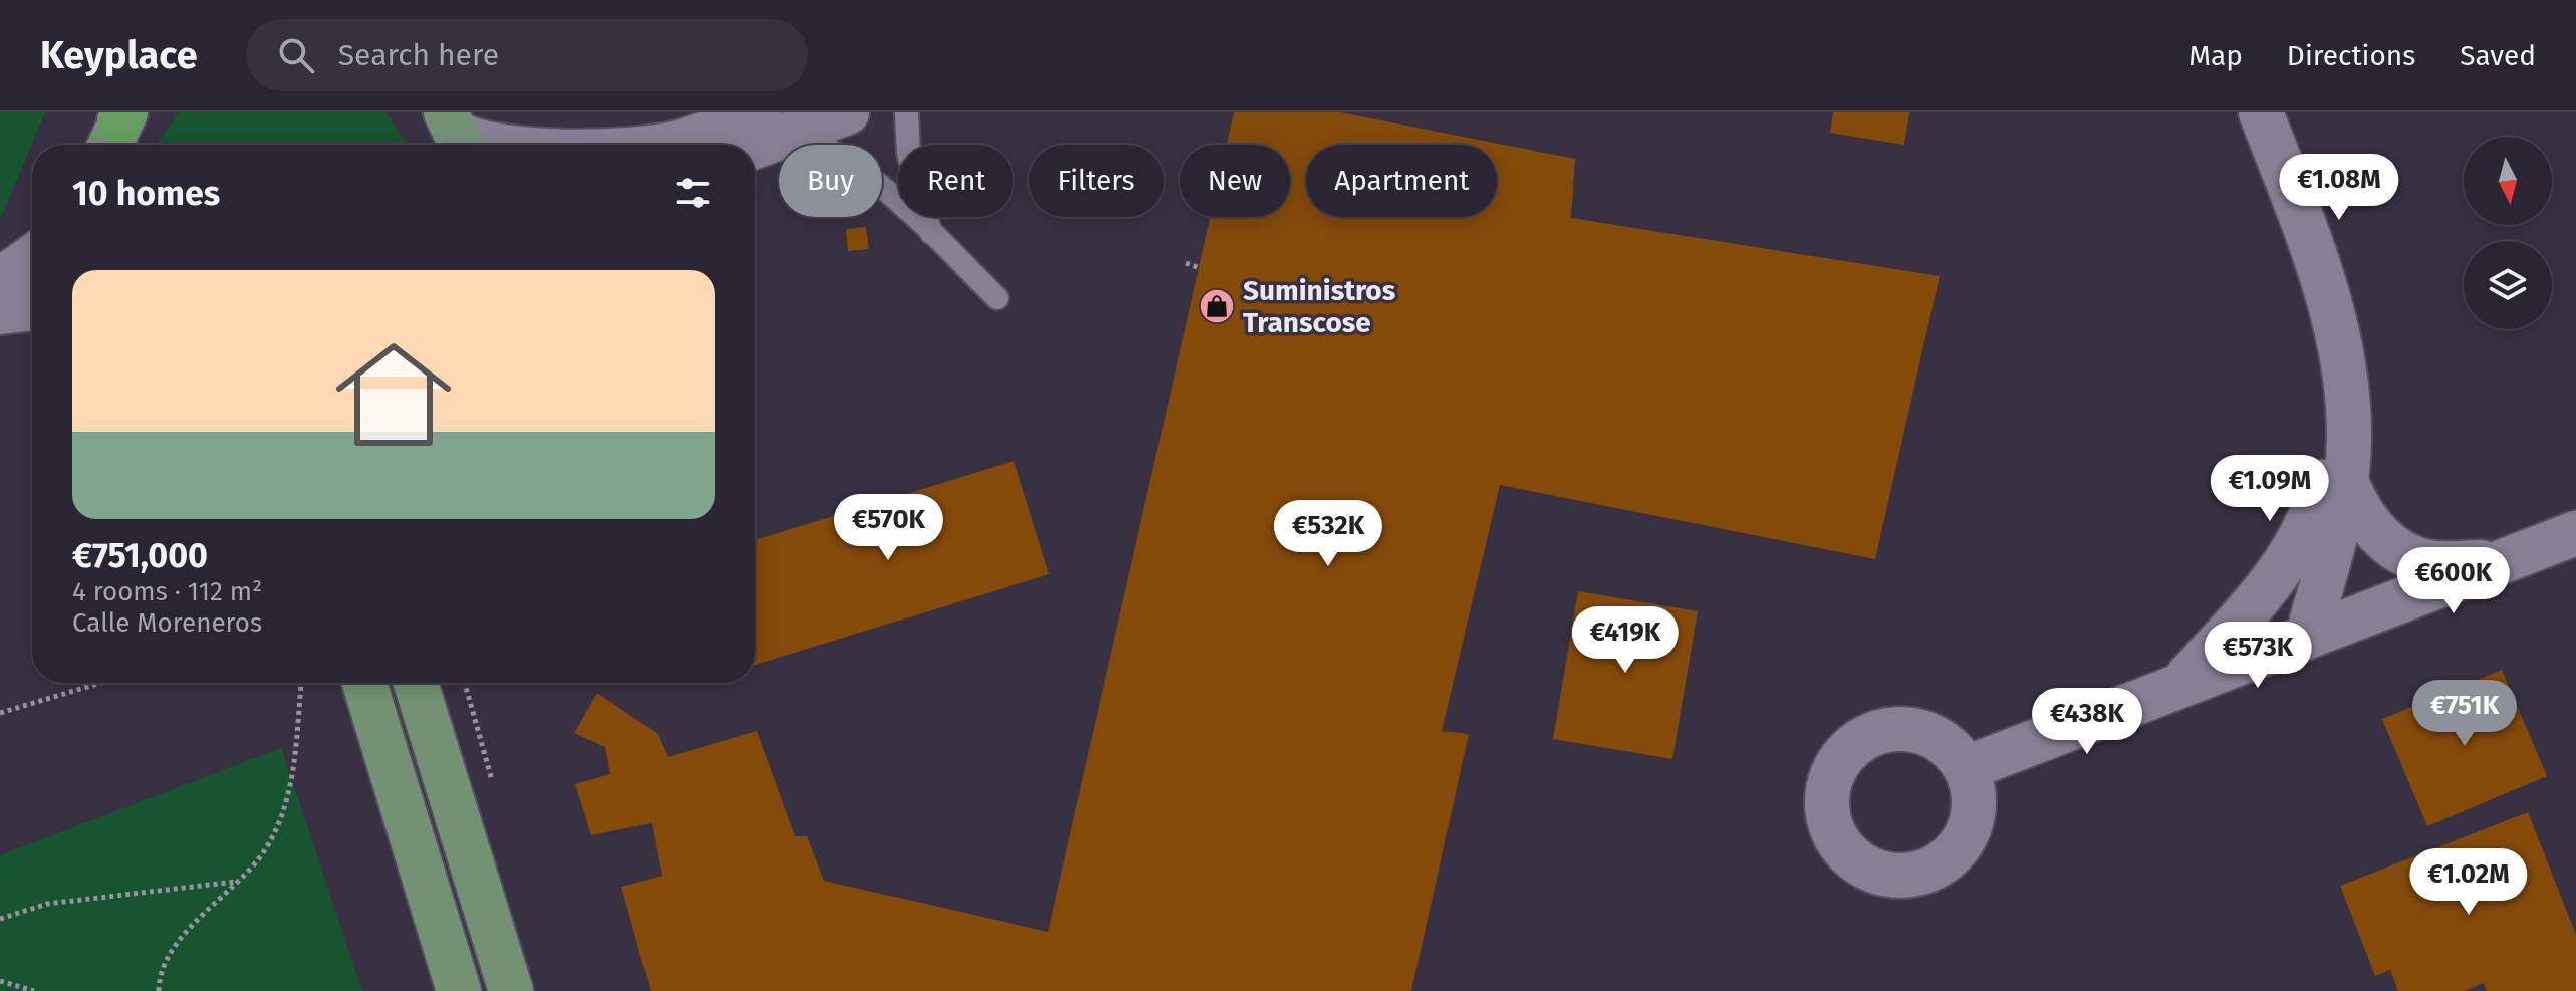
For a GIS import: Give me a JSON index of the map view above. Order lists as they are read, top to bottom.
{
  "places": {
    "shop": ["Suministros Transcose"]
  },
  "north": "bottom",
  "page": {
    "header": "Keyplace",
    "search": "Search here",
    "nav": ["Map", "Directions", "Saved"],
    "chip": [
      "Buy",
      "Rent",
      "Filters",
      "New",
      "Apartment"
    ],
    "heading": "10 homes",
    "price": [
      "€1.08M",
      "€1.09M",
      "€570K",
      "€532K",
      "€600K",
      "€419K",
      "€573K",
      "€751K",
      "€438K",
      "€1.02M"
    ],
    "list": [
      {
        "name": "€751,000",
        "note": "4 rooms · 112 m² · Calle Moreneros"
      }
    ]
  }
}
